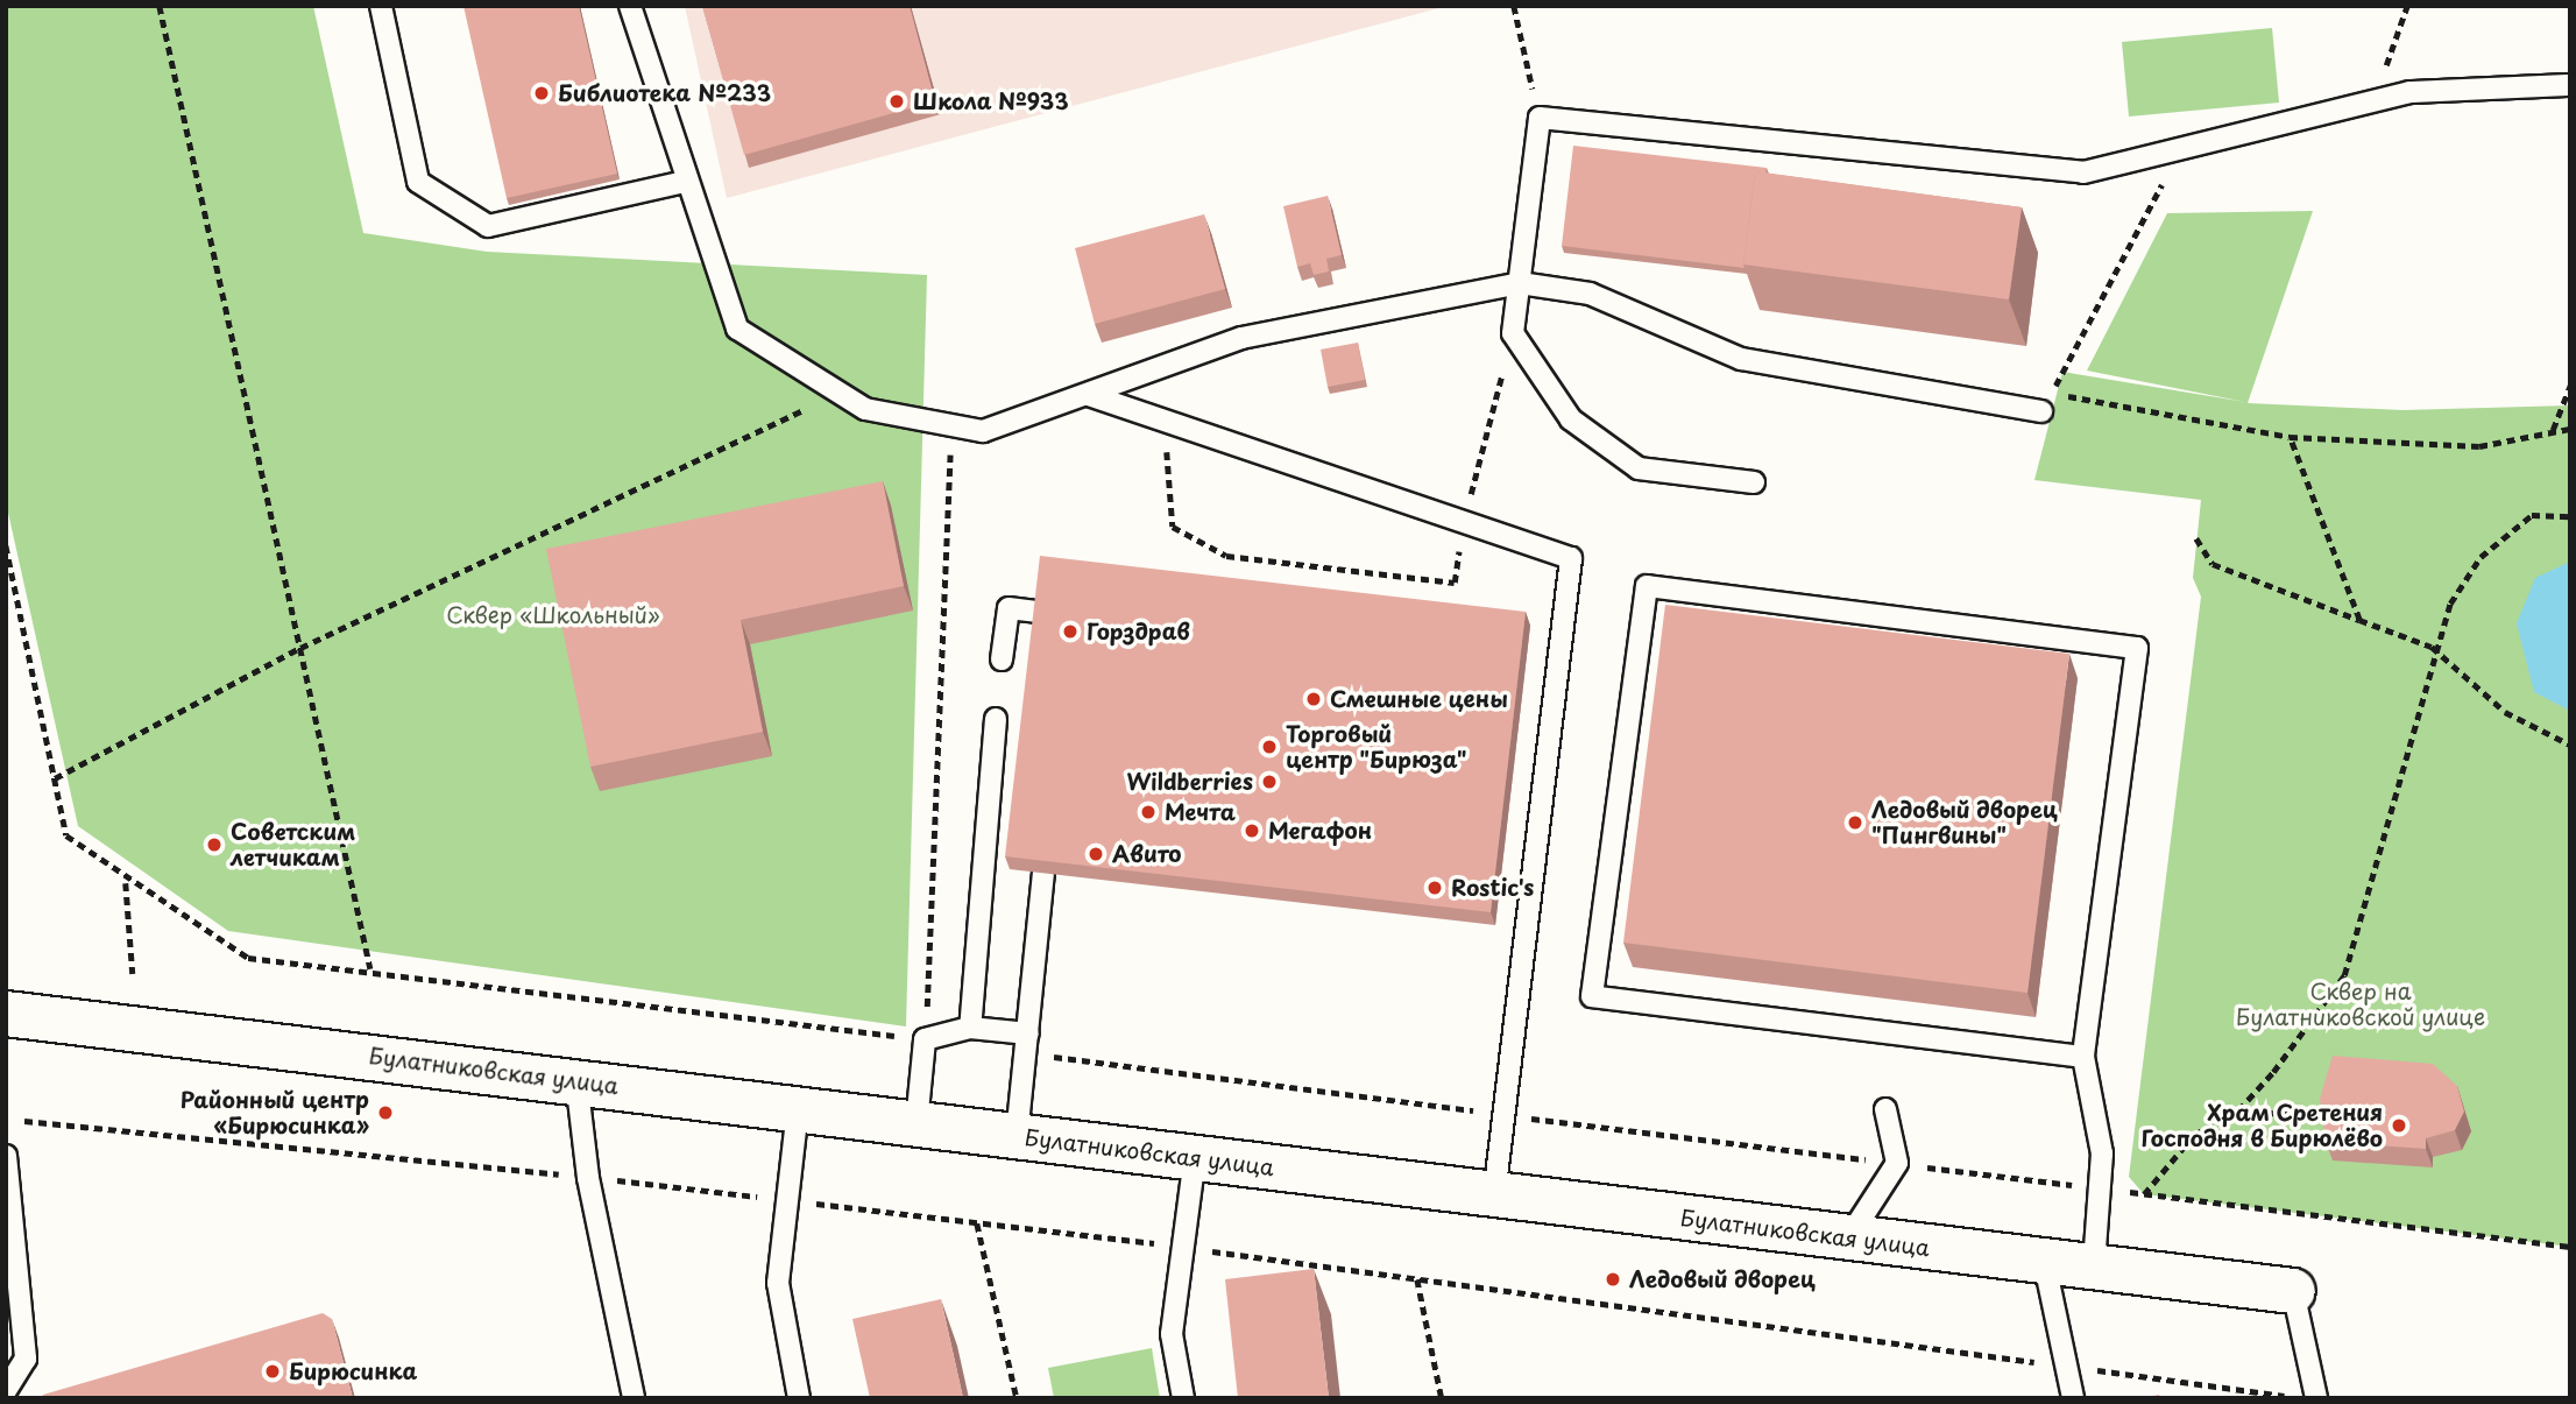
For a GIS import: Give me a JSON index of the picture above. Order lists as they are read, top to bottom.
{
  "streets": {
    "street": ["Булатниковская улица"]
  },
  "parks": ["Сквер «Школьный»", "Сквер на Булатниковской улице"],
  "places": [
    "Библиотека №233",
    "Школа №933",
    "Горздрав",
    "Смешные цены",
    "Торговый центр \"Бирюза\"",
    "Wildberries",
    "Мечта",
    "Ледовый дворец \"Пингвины\"",
    "Мегафон",
    "Cоветским летчикам",
    "Авито",
    "Rostic's",
    "Районный центр «Бирюсинка»",
    "Храм Сретения Господня в Бирюлёво",
    "Ледовый дворец",
    "Бирюсинка"
  ]
}
